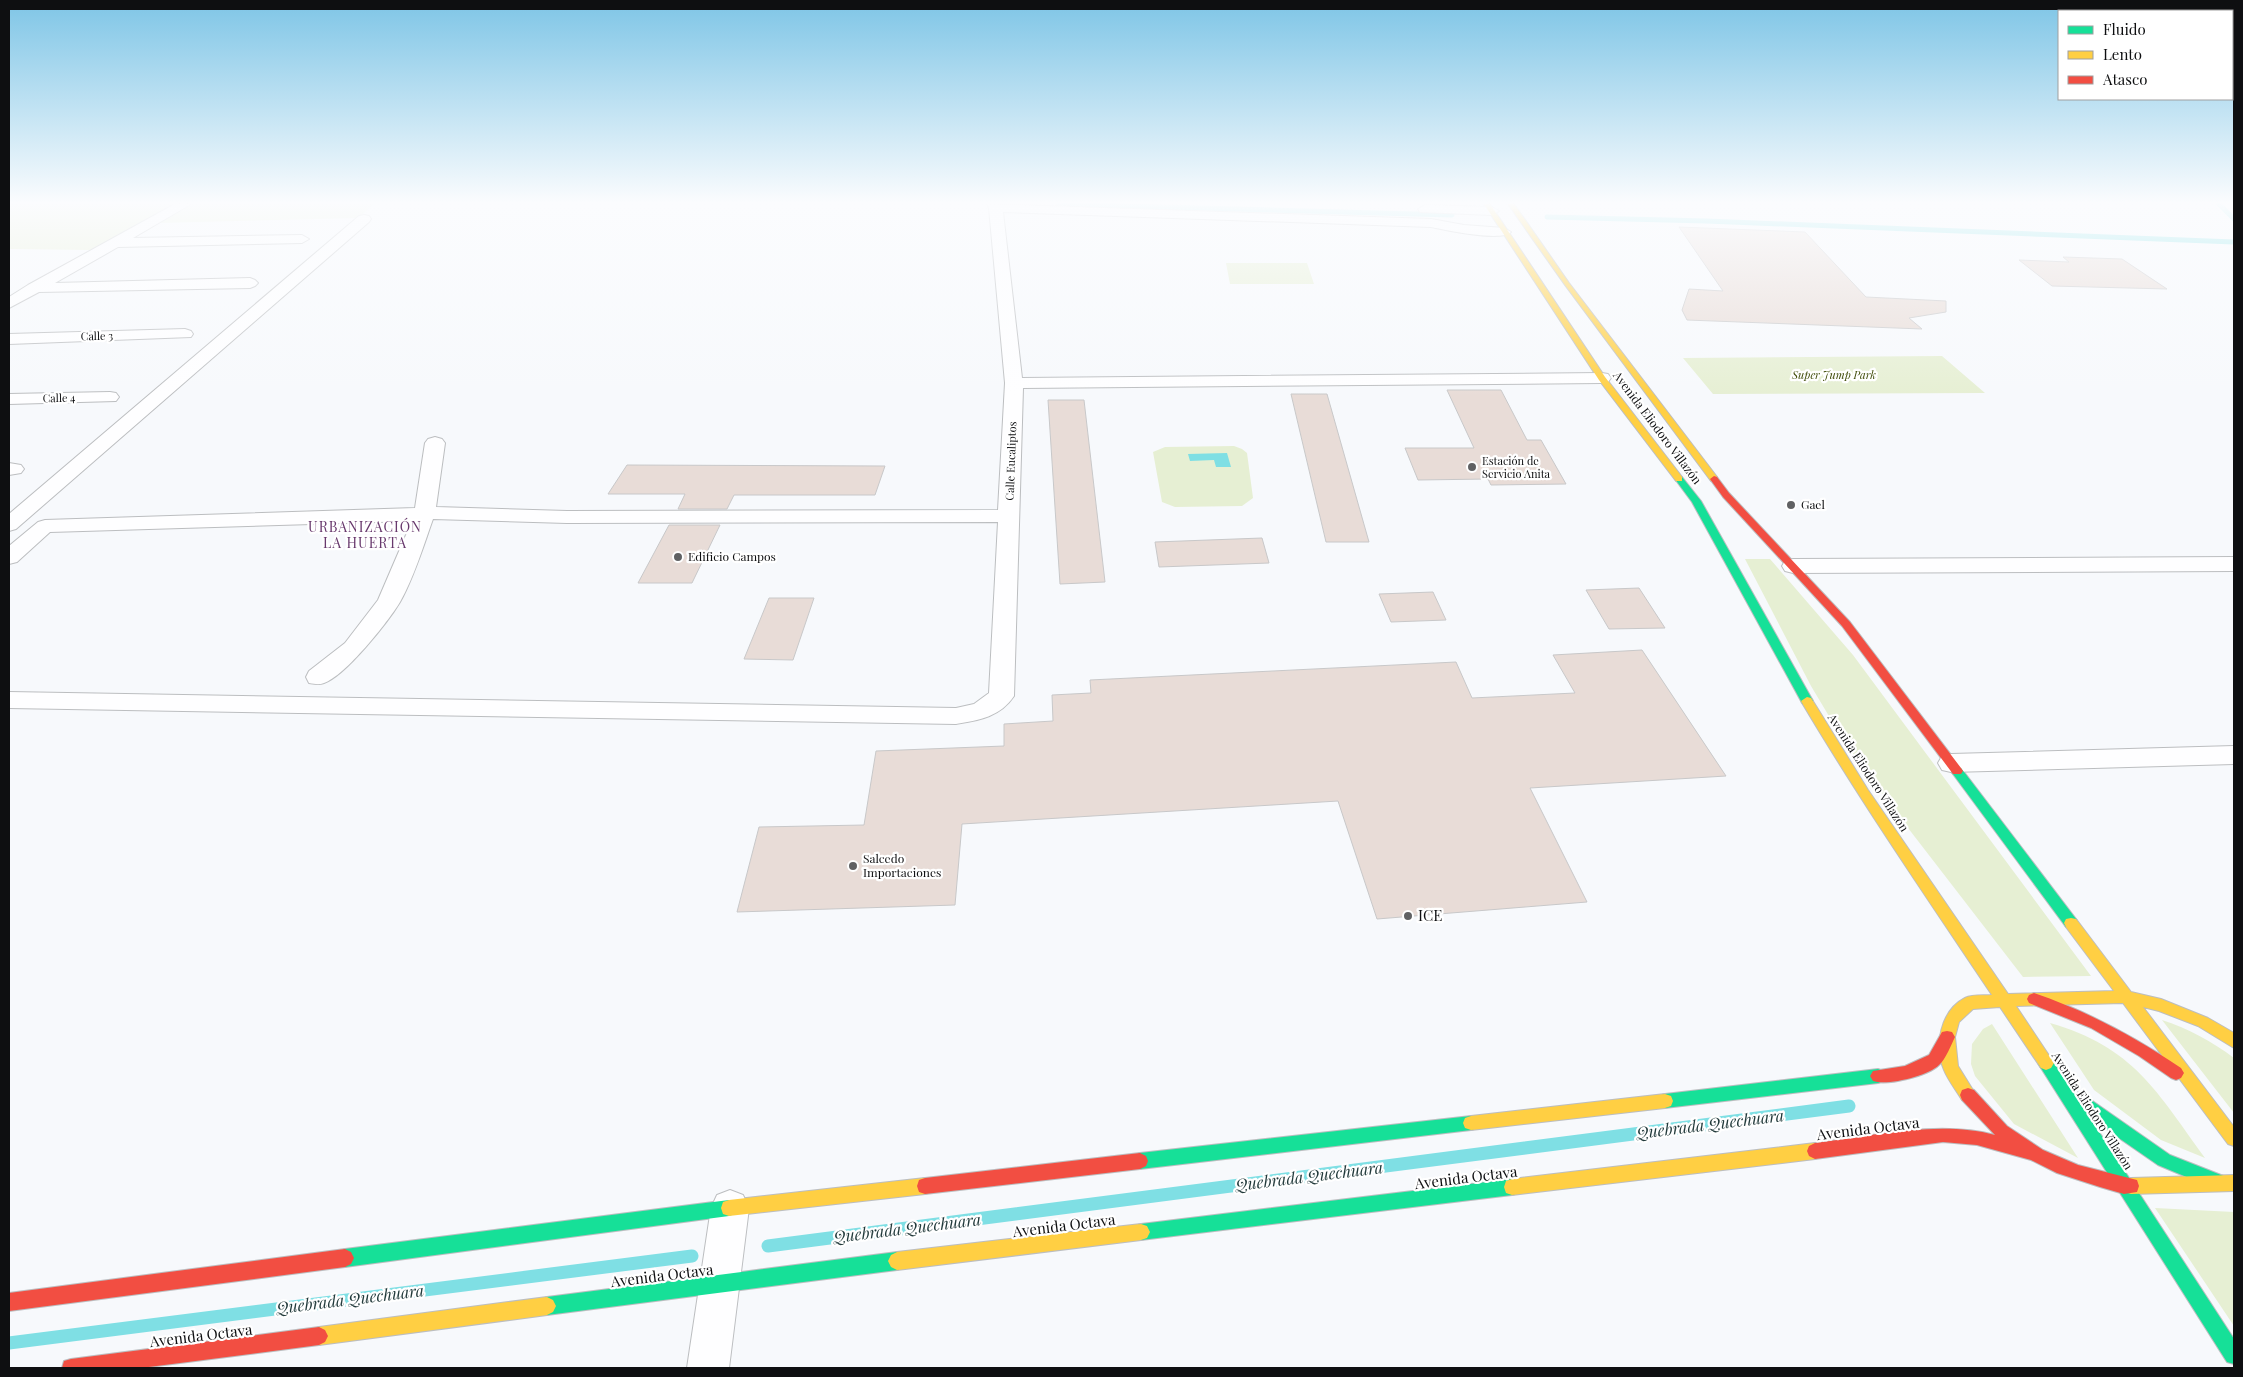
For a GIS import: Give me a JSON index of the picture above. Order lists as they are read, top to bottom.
{
  "streets": {
    "main road": ["Avenida Eliodoro Villazón", "Avenida Octava"],
    "street": ["Calle 3", "Calle 4", "Calle Eucaliptos"]
  },
  "districts": ["URBANIZACIÓN LA HUERTA"],
  "water": ["Quebrada Quechuara"],
  "parks": ["Super Jump Park"],
  "places": [
    "Estación de Servicio Anita",
    "Gael",
    "Edificio Campos",
    "Salcedo Importaciones",
    "ICE"
  ],
  "legend": ["Fluido", "Lento", "Atasco"]
}
